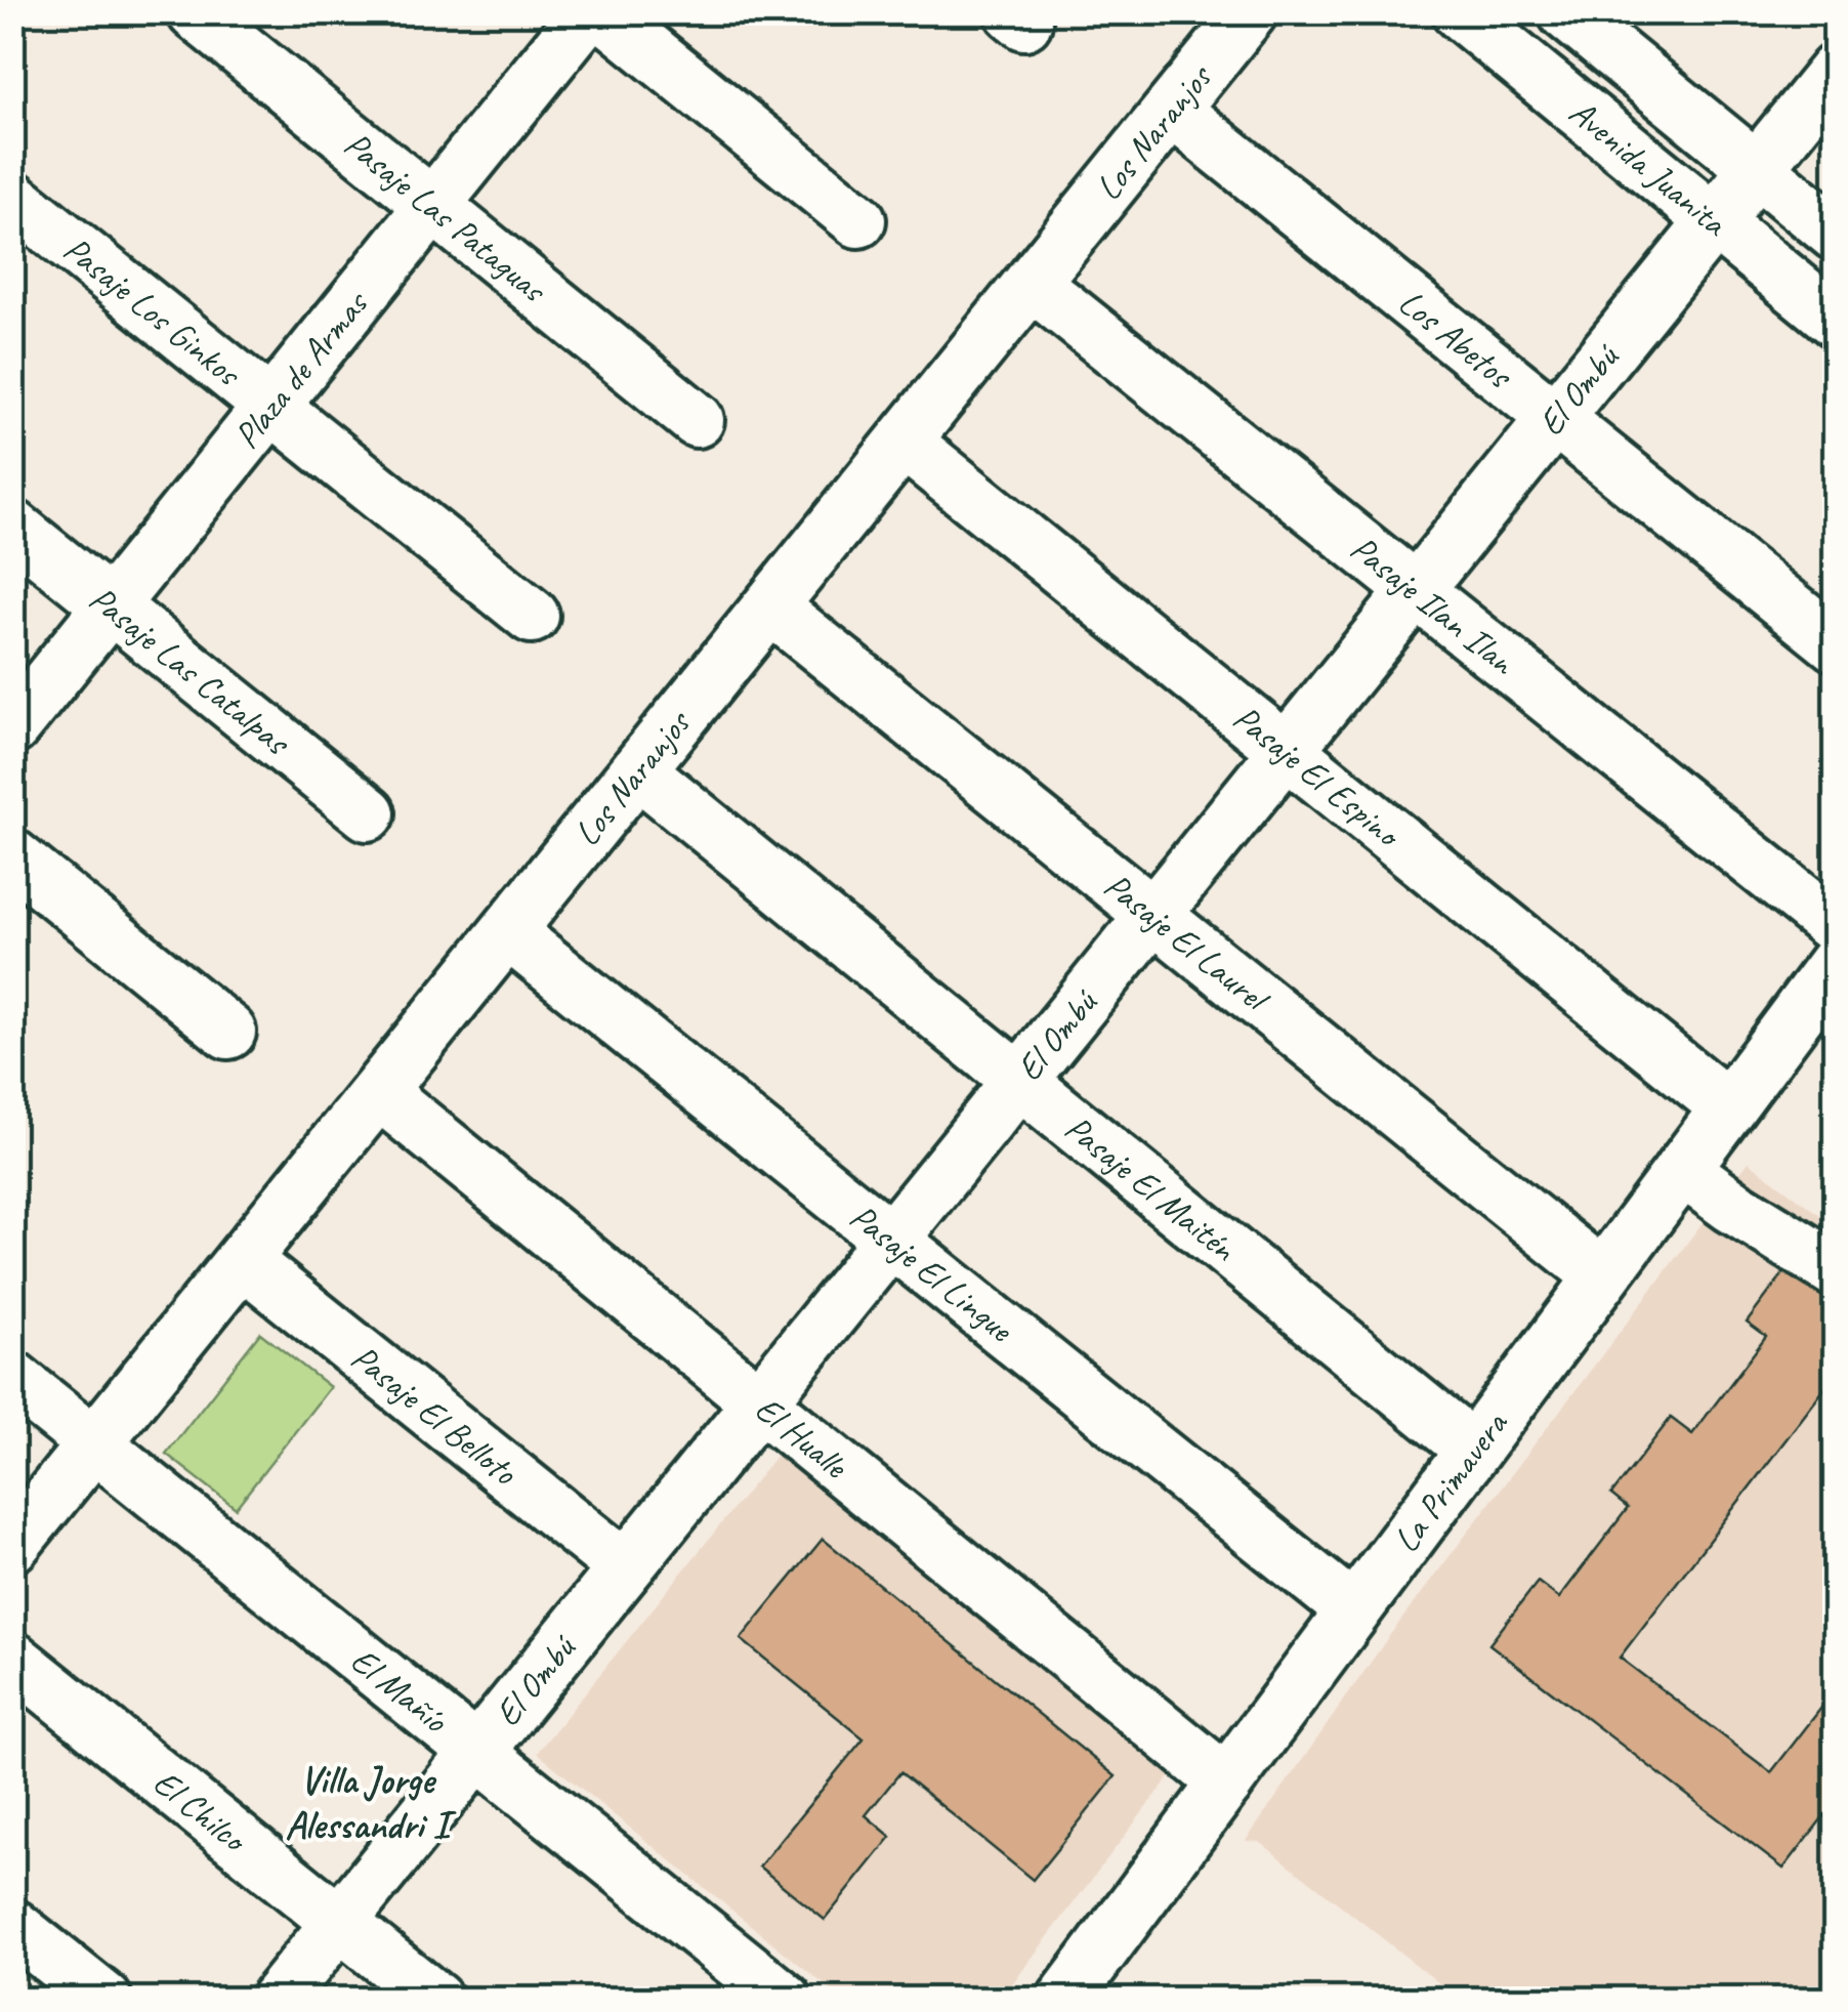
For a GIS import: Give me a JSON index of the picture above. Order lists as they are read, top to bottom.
{
  "streets": {
    "street": [
      "Los Naranjos",
      "Avenida Juanita",
      "Pasaje Las Pataguas",
      "Pasaje Los Ginkos",
      "Los Abetos",
      "Plaza de Armas",
      "El Ombú",
      "Pasaje Ilan Ilan",
      "Pasaje Las Catalpas",
      "Pasaje El Espino",
      "Pasaje El Laurel",
      "Pasaje El Maitén",
      "Pasaje El Lingue",
      "Pasaje El Belloto",
      "El Hualle",
      "La Primavera",
      "El Mañío",
      "El Chilco"
    ]
  },
  "crossings": [
    ["Los Naranjos", "Los Abetos"],
    ["Los Naranjos", "Pasaje Ilan Ilan"],
    ["Los Naranjos", "Pasaje El Espino"],
    ["Los Naranjos", "Pasaje El Laurel"],
    ["Los Naranjos", "Pasaje El Maitén"],
    ["Los Naranjos", "Pasaje El Lingue"],
    ["Los Naranjos", "Pasaje El Belloto"],
    ["Los Naranjos", "El Hualle"],
    ["Los Naranjos", "El Mañío"],
    ["Avenida Juanita", "El Ombú"],
    ["Pasaje Las Pataguas", "Plaza de Armas"],
    ["Pasaje Los Ginkos", "Plaza de Armas"],
    ["Los Abetos", "El Ombú"],
    ["Plaza de Armas", "Pasaje Las Catalpas"],
    ["El Ombú", "Pasaje Ilan Ilan"],
    ["El Ombú", "Pasaje El Espino"],
    ["El Ombú", "Pasaje El Laurel"],
    ["El Ombú", "Pasaje El Maitén"],
    ["El Ombú", "Pasaje El Lingue"],
    ["El Ombú", "Pasaje El Belloto"],
    ["El Ombú", "El Hualle"],
    ["El Ombú", "El Mañío"],
    ["El Ombú", "El Chilco"],
    ["Pasaje El Espino", "La Primavera"],
    ["Pasaje El Laurel", "La Primavera"],
    ["Pasaje El Maitén", "La Primavera"],
    ["Pasaje El Lingue", "La Primavera"],
    ["El Hualle", "La Primavera"]
  ],
  "districts": ["Villa Jorge Alessandri I"]
}
